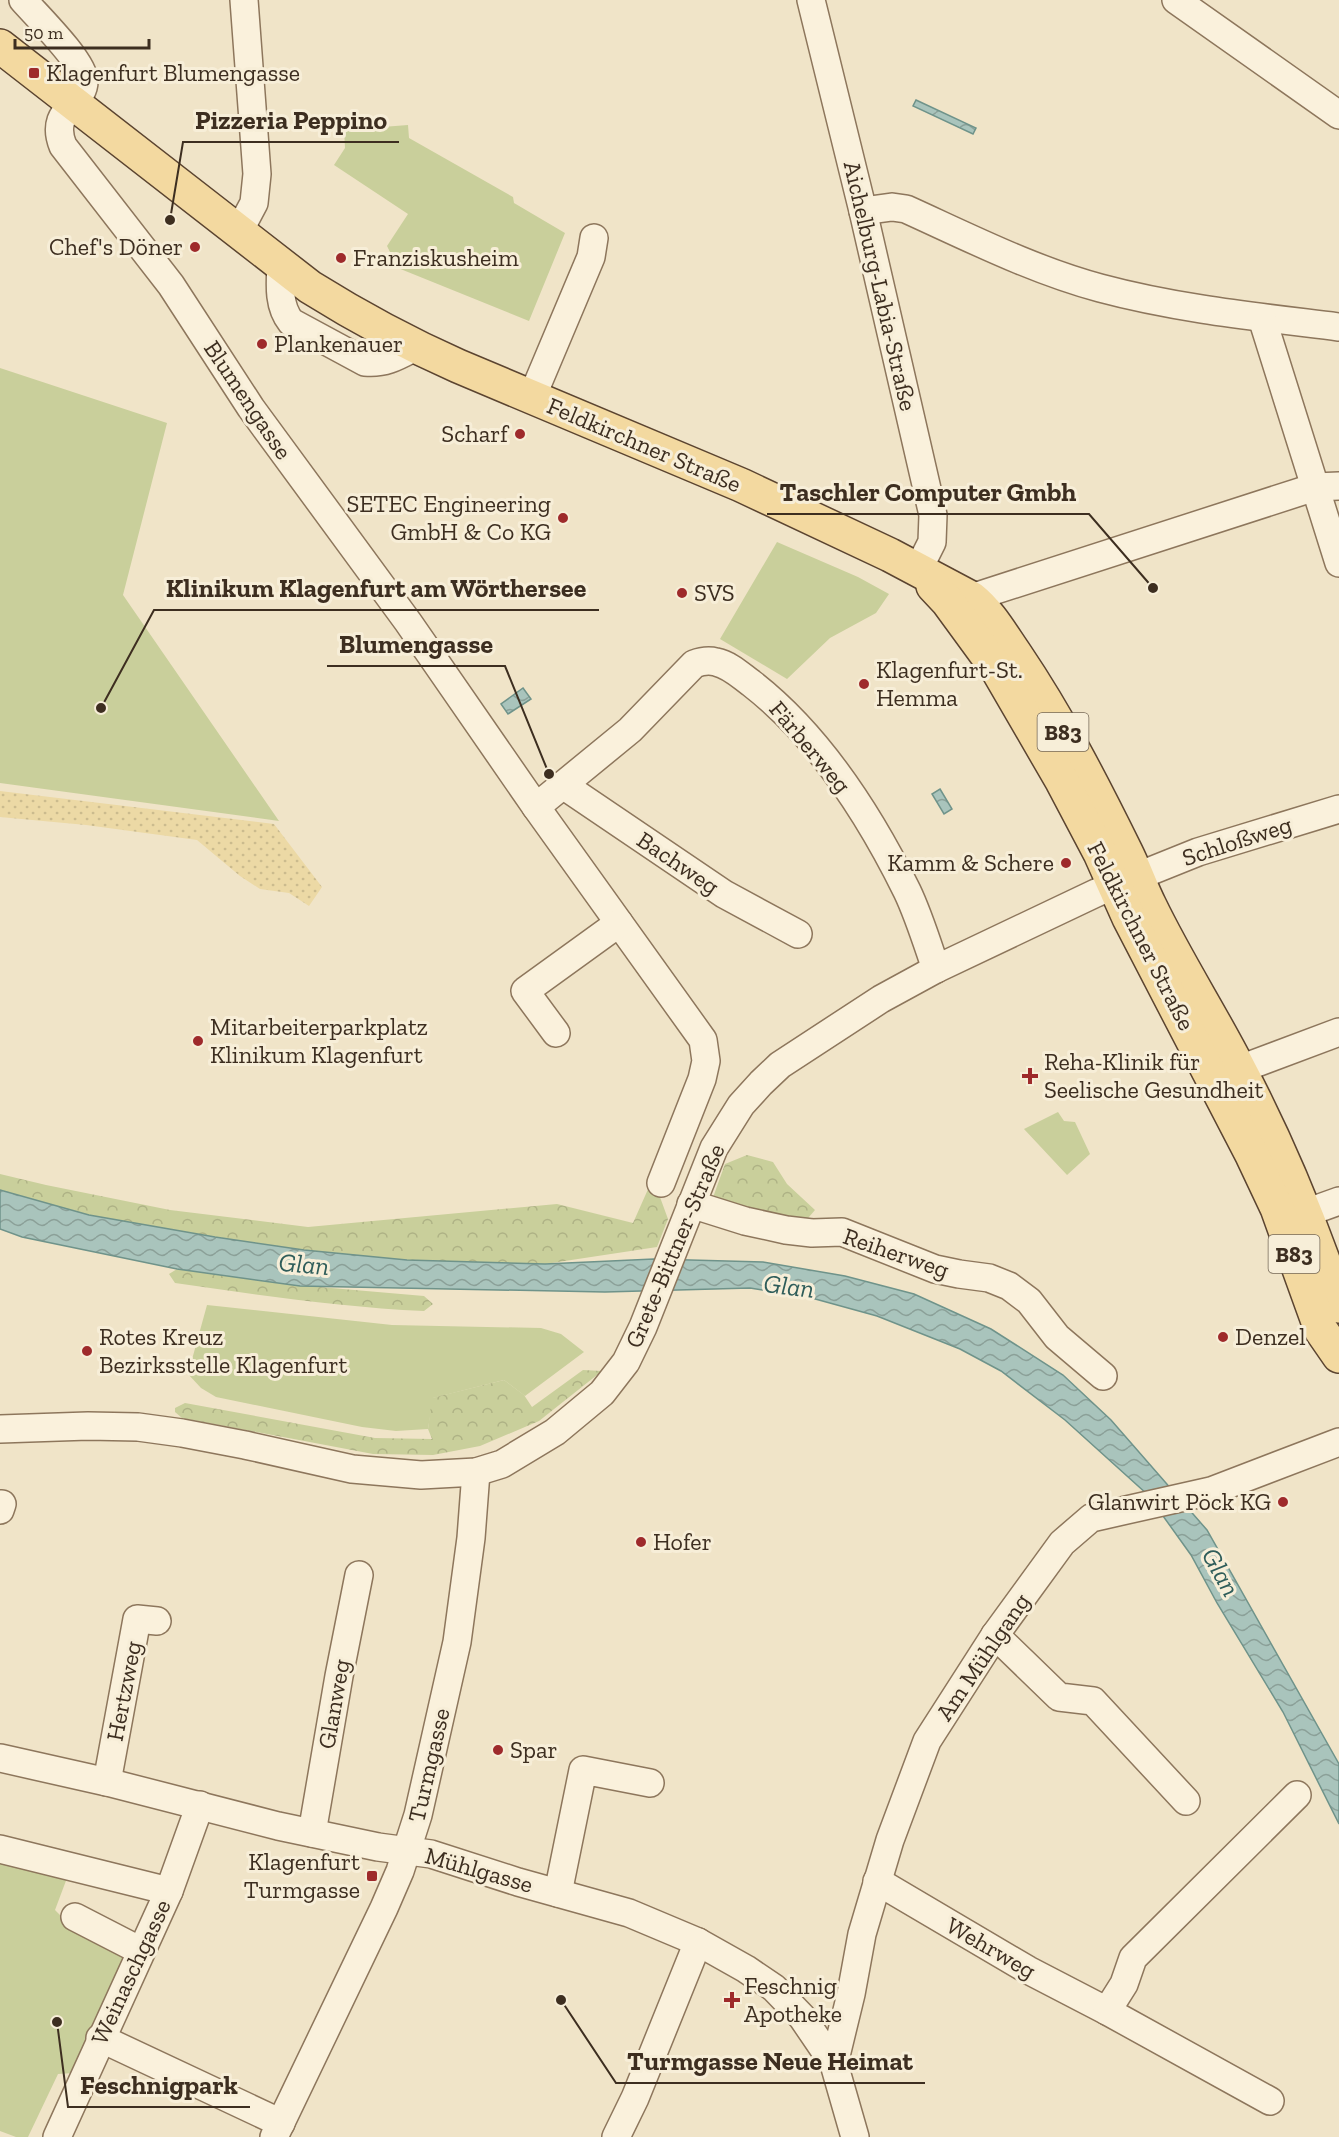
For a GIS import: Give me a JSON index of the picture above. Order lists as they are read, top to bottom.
{
  "streets": {
    "main road": ["Feldkirchner Straße", "B83"],
    "street": [
      "Aichelburg-Labia-Straße",
      "Blumengasse",
      "Färberweg",
      "Schloßweg",
      "Bachweg",
      "Grete-Bittner-Straße",
      "Reiherweg",
      "Am Mühlgang",
      "Hertzweg",
      "Glanweg",
      "Turmgasse",
      "Mühlgasse",
      "Wehrweg",
      "Weinaschgasse"
    ]
  },
  "crossings": [
    ["Aichelburg-Labia-Straße", "Feldkirchner Straße"],
    ["Blumengasse", "Feldkirchner Straße"],
    ["Blumengasse", "Färberweg"],
    ["Feldkirchner Straße", "Schloßweg"],
    ["Feldkirchner Straße", "Grete-Bittner-Straße"],
    ["Färberweg", "Bachweg"],
    ["Färberweg", "Grete-Bittner-Straße"],
    ["Schloßweg", "Grete-Bittner-Straße"],
    ["Grete-Bittner-Straße", "Reiherweg"],
    ["Grete-Bittner-Straße", "Turmgasse"],
    ["Am Mühlgang", "Mühlgasse"],
    ["Am Mühlgang", "Wehrweg"],
    ["Hertzweg", "Mühlgasse"],
    ["Glanweg", "Mühlgasse"],
    ["Turmgasse", "Mühlgasse"],
    ["Mühlgasse", "Weinaschgasse"]
  ],
  "water": ["Glan"],
  "places": {
    "transit": ["Klagenfurt Blumengasse", "Klagenfurt Turmgasse"],
    "other": [
      "Pizzeria Peppino",
      "Chef's Döner",
      "Franziskusheim",
      "Plankenauer",
      "Scharf",
      "SETEC Engineering GmbH & Co KG",
      "Taschler Computer Gmbh",
      "SVS",
      "Klagenfurt-St. Hemma",
      "Klinikum Klagenfurt am Wörthersee",
      "Blumengasse",
      "Kamm & Schere",
      "Mitarbeiterparkplatz Klinikum Klagenfurt",
      "Denzel",
      "Rotes Kreuz Bezirksstelle Klagenfurt",
      "Glanwirt Pöck KG",
      "Hofer",
      "Spar",
      "Turmgasse Neue Heimat",
      "Feschnigpark"
    ],
    "health": ["Reha-Klinik für Seelische Gesundheit", "Feschnig Apotheke"]
  },
  "scale_bar": "50 m"
}
